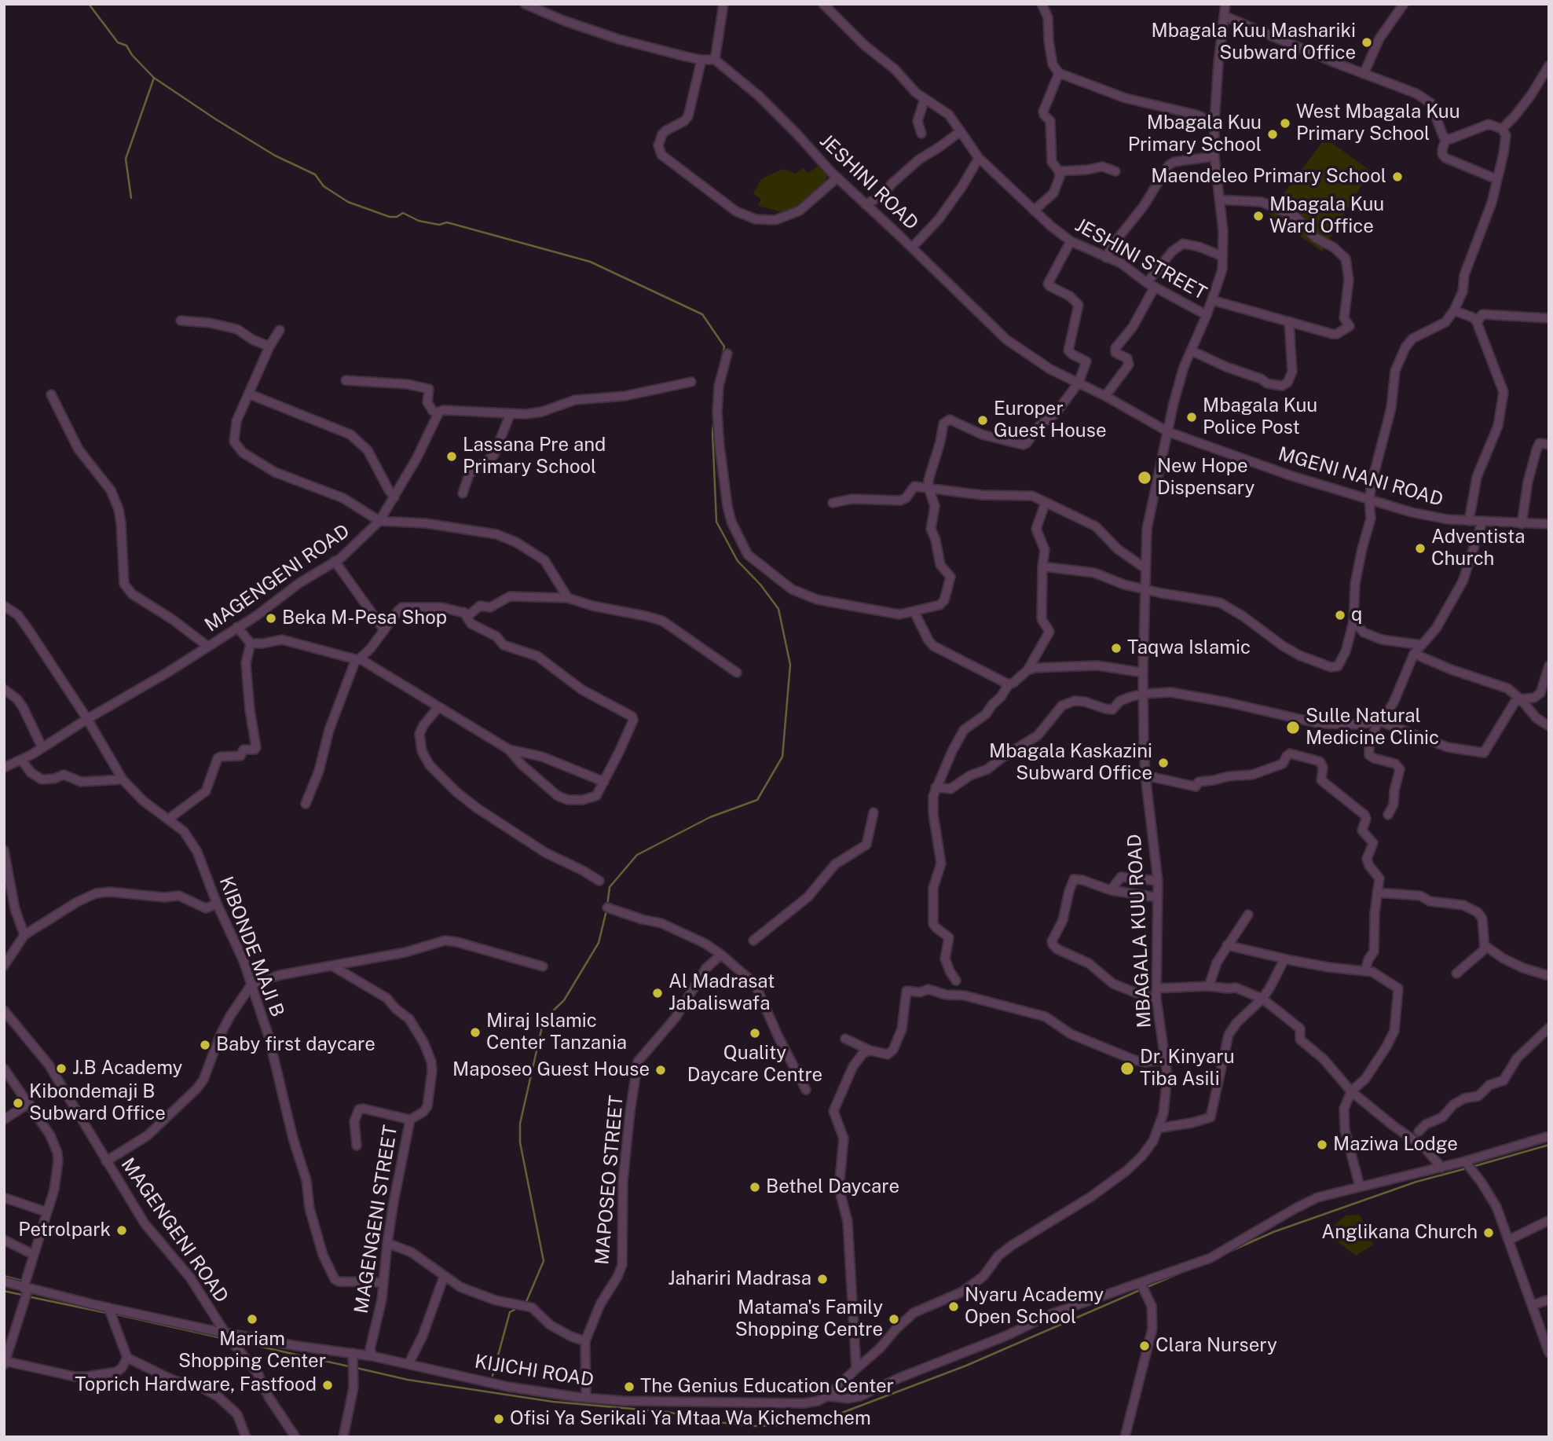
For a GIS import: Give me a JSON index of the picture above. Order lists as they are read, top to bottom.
{
  "streets": {
    "street": [
      "JESHINI ROAD",
      "JESHINI STREET",
      "MGENI NANI ROAD",
      "MAGENGENI ROAD",
      "MBAGALA KUU ROAD",
      "KIBONDE MAJI B",
      "MAPOSEO STREET",
      "MAGENGENI STREET",
      "KIJICHI ROAD"
    ]
  },
  "crossings": [
    ["JESHINI ROAD", "MGENI NANI ROAD"],
    ["JESHINI ROAD", "MBAGALA KUU ROAD"],
    ["JESHINI STREET", "MBAGALA KUU ROAD"],
    ["MGENI NANI ROAD", "MBAGALA KUU ROAD"],
    ["MAGENGENI ROAD", "KIBONDE MAJI B"],
    ["MAGENGENI ROAD", "KIJICHI ROAD"],
    ["MBAGALA KUU ROAD", "KIJICHI ROAD"],
    ["KIBONDE MAJI B", "MAGENGENI STREET"],
    ["MAPOSEO STREET", "KIJICHI ROAD"],
    ["MAGENGENI STREET", "KIJICHI ROAD"]
  ],
  "places": [
    "Mbagala Kuu Mashariki Subward Office",
    "West Mbagala Kuu Primary School",
    "Mbagala Kuu Primary School",
    "Maendeleo Primary School",
    "Mbagala Kuu Ward Office",
    "Mbagala Kuu Police Post",
    "Europer Guest House",
    "Lassana Pre and Primary School",
    "New Hope Dispensary",
    "Adventista Church",
    "q",
    "Beka M-Pesa Shop",
    "Taqwa Islamic",
    "Sulle Natural Medicine Clinic",
    "Mbagala Kaskazini Subward Office",
    "Al Madrasat Jabaliswafa",
    "Miraj Islamic Center Tanzania",
    "Quality Daycare Centre",
    "Baby first daycare",
    "J.B Academy",
    "Dr. Kinyaru Tiba Asili",
    "Maposeo Guest House",
    "Kibondemaji B Subward Office",
    "Maziwa Lodge",
    "Bethel Daycare",
    "Petrolpark",
    "Anglikana Church",
    "Jahariri Madrasa",
    "Nyaru Academy Open School",
    "Mariam Shopping Center",
    "Matama's Family Shopping Centre",
    "Clara Nursery",
    "Toprich Hardware, Fastfood",
    "The Genius Education Center",
    "Ofisi Ya Serikali Ya Mtaa Wa Kichemchem"
  ]
}
